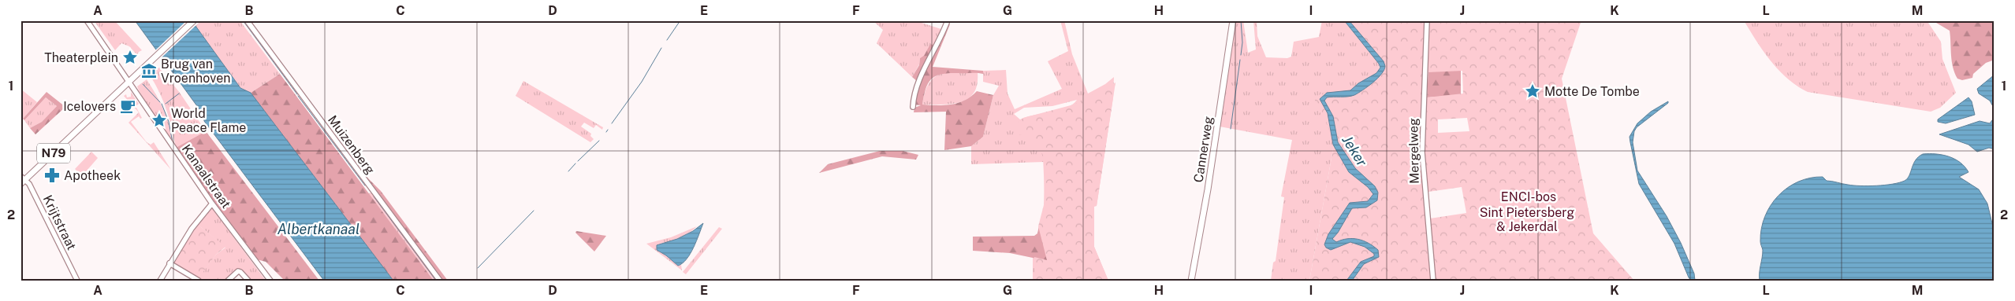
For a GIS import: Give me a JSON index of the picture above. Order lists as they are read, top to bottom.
{
  "streets": {
    "main road": ["Cannerweg", "N79"],
    "street": [
      "Muizenberg",
      "Mergelweg",
      "Kanaalstraat",
      "Krijtstraat"
    ]
  },
  "crossings": [
    ["N79", "Kanaalstraat"],
    ["N79", "Krijtstraat"]
  ],
  "water": ["Jeker", "Albertkanaal"],
  "parks": ["ENCI-bos", "Sint Pietersberg & Jekerdal"],
  "places": {
    "place": ["Theaterplein", "Motte De Tombe", "World Peace Flame"],
    "museum": ["Brug van Vroenhoven"],
    "cafe": ["Icelovers"],
    "pharmacy": ["Apotheek"]
  },
  "grid": {
    "columns": [
      "A",
      "B",
      "C",
      "D",
      "E",
      "F",
      "G",
      "H",
      "I",
      "J",
      "K",
      "L",
      "M"
    ],
    "rows": ["1", "2"]
  }
}
